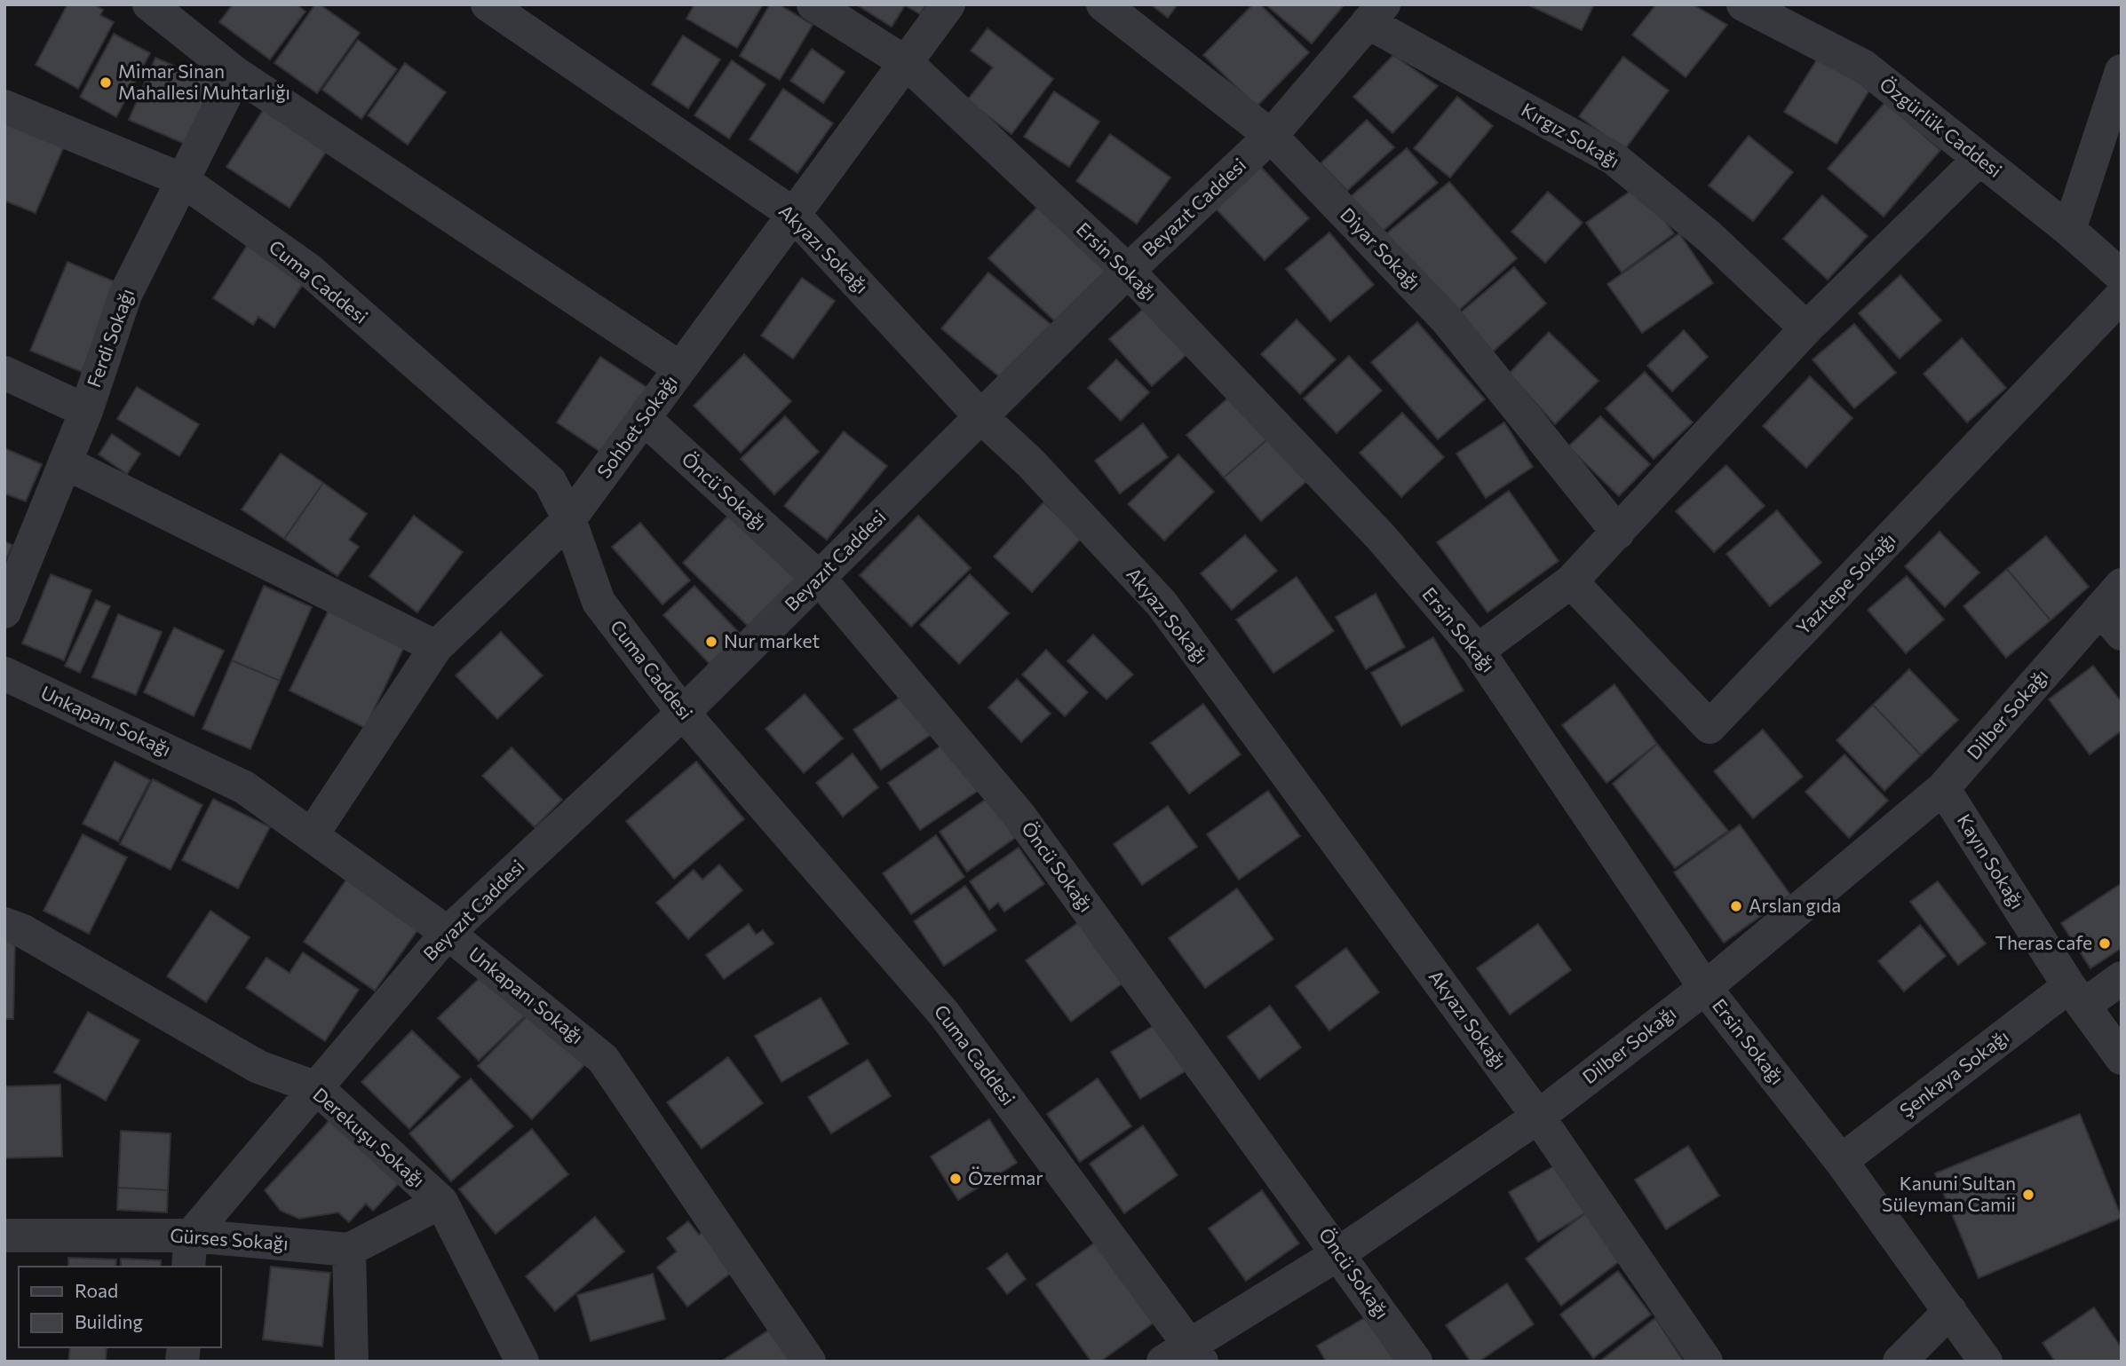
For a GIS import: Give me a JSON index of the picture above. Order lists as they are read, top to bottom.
{
  "streets": {
    "street": [
      "Özgürlük Caddesi",
      "Kırgız Sokağı",
      "Beyazıt Caddesi",
      "Akyazı Sokağı",
      "Diyar Sokağı",
      "Ersin Sokağı",
      "Cuma Caddesi",
      "Ferdi Sokağı",
      "Sohbet Sokağı",
      "Öncü Sokağı",
      "Yazıtepe Sokağı",
      "Dilber Sokağı",
      "Unkapanı Sokağı",
      "Kayın Sokağı",
      "Şenkaya Sokağı",
      "Derekuşu Sokağı",
      "Gürses Sokağı"
    ]
  },
  "crossings": [
    ["Kırgız Sokağı", "Beyazıt Caddesi"],
    ["Beyazıt Caddesi", "Akyazı Sokağı"],
    ["Beyazıt Caddesi", "Diyar Sokağı"],
    ["Beyazıt Caddesi", "Ersin Sokağı"],
    ["Beyazıt Caddesi", "Cuma Caddesi"],
    ["Beyazıt Caddesi", "Öncü Sokağı"],
    ["Beyazıt Caddesi", "Unkapanı Sokağı"],
    ["Beyazıt Caddesi", "Derekuşu Sokağı"],
    ["Beyazıt Caddesi", "Gürses Sokağı"],
    ["Akyazı Sokağı", "Sohbet Sokağı"],
    ["Akyazı Sokağı", "Dilber Sokağı"],
    ["Ersin Sokağı", "Sohbet Sokağı"],
    ["Ersin Sokağı", "Dilber Sokağı"],
    ["Ersin Sokağı", "Şenkaya Sokağı"],
    ["Cuma Caddesi", "Ferdi Sokağı"],
    ["Cuma Caddesi", "Sohbet Sokağı"],
    ["Cuma Caddesi", "Dilber Sokağı"],
    ["Sohbet Sokağı", "Öncü Sokağı"],
    ["Sohbet Sokağı", "Unkapanı Sokağı"],
    ["Öncü Sokağı", "Dilber Sokağı"],
    ["Dilber Sokağı", "Kayın Sokağı"],
    ["Kayın Sokağı", "Şenkaya Sokağı"]
  ],
  "places": [
    "Mimar Sinan Mahallesi Muhtarlığı",
    "Nur market",
    "Arslan gıda",
    "Theras cafe",
    "Özermar",
    "Kanuni Sultan Süleyman Camii"
  ],
  "legend": ["Road", "Building"]
}
